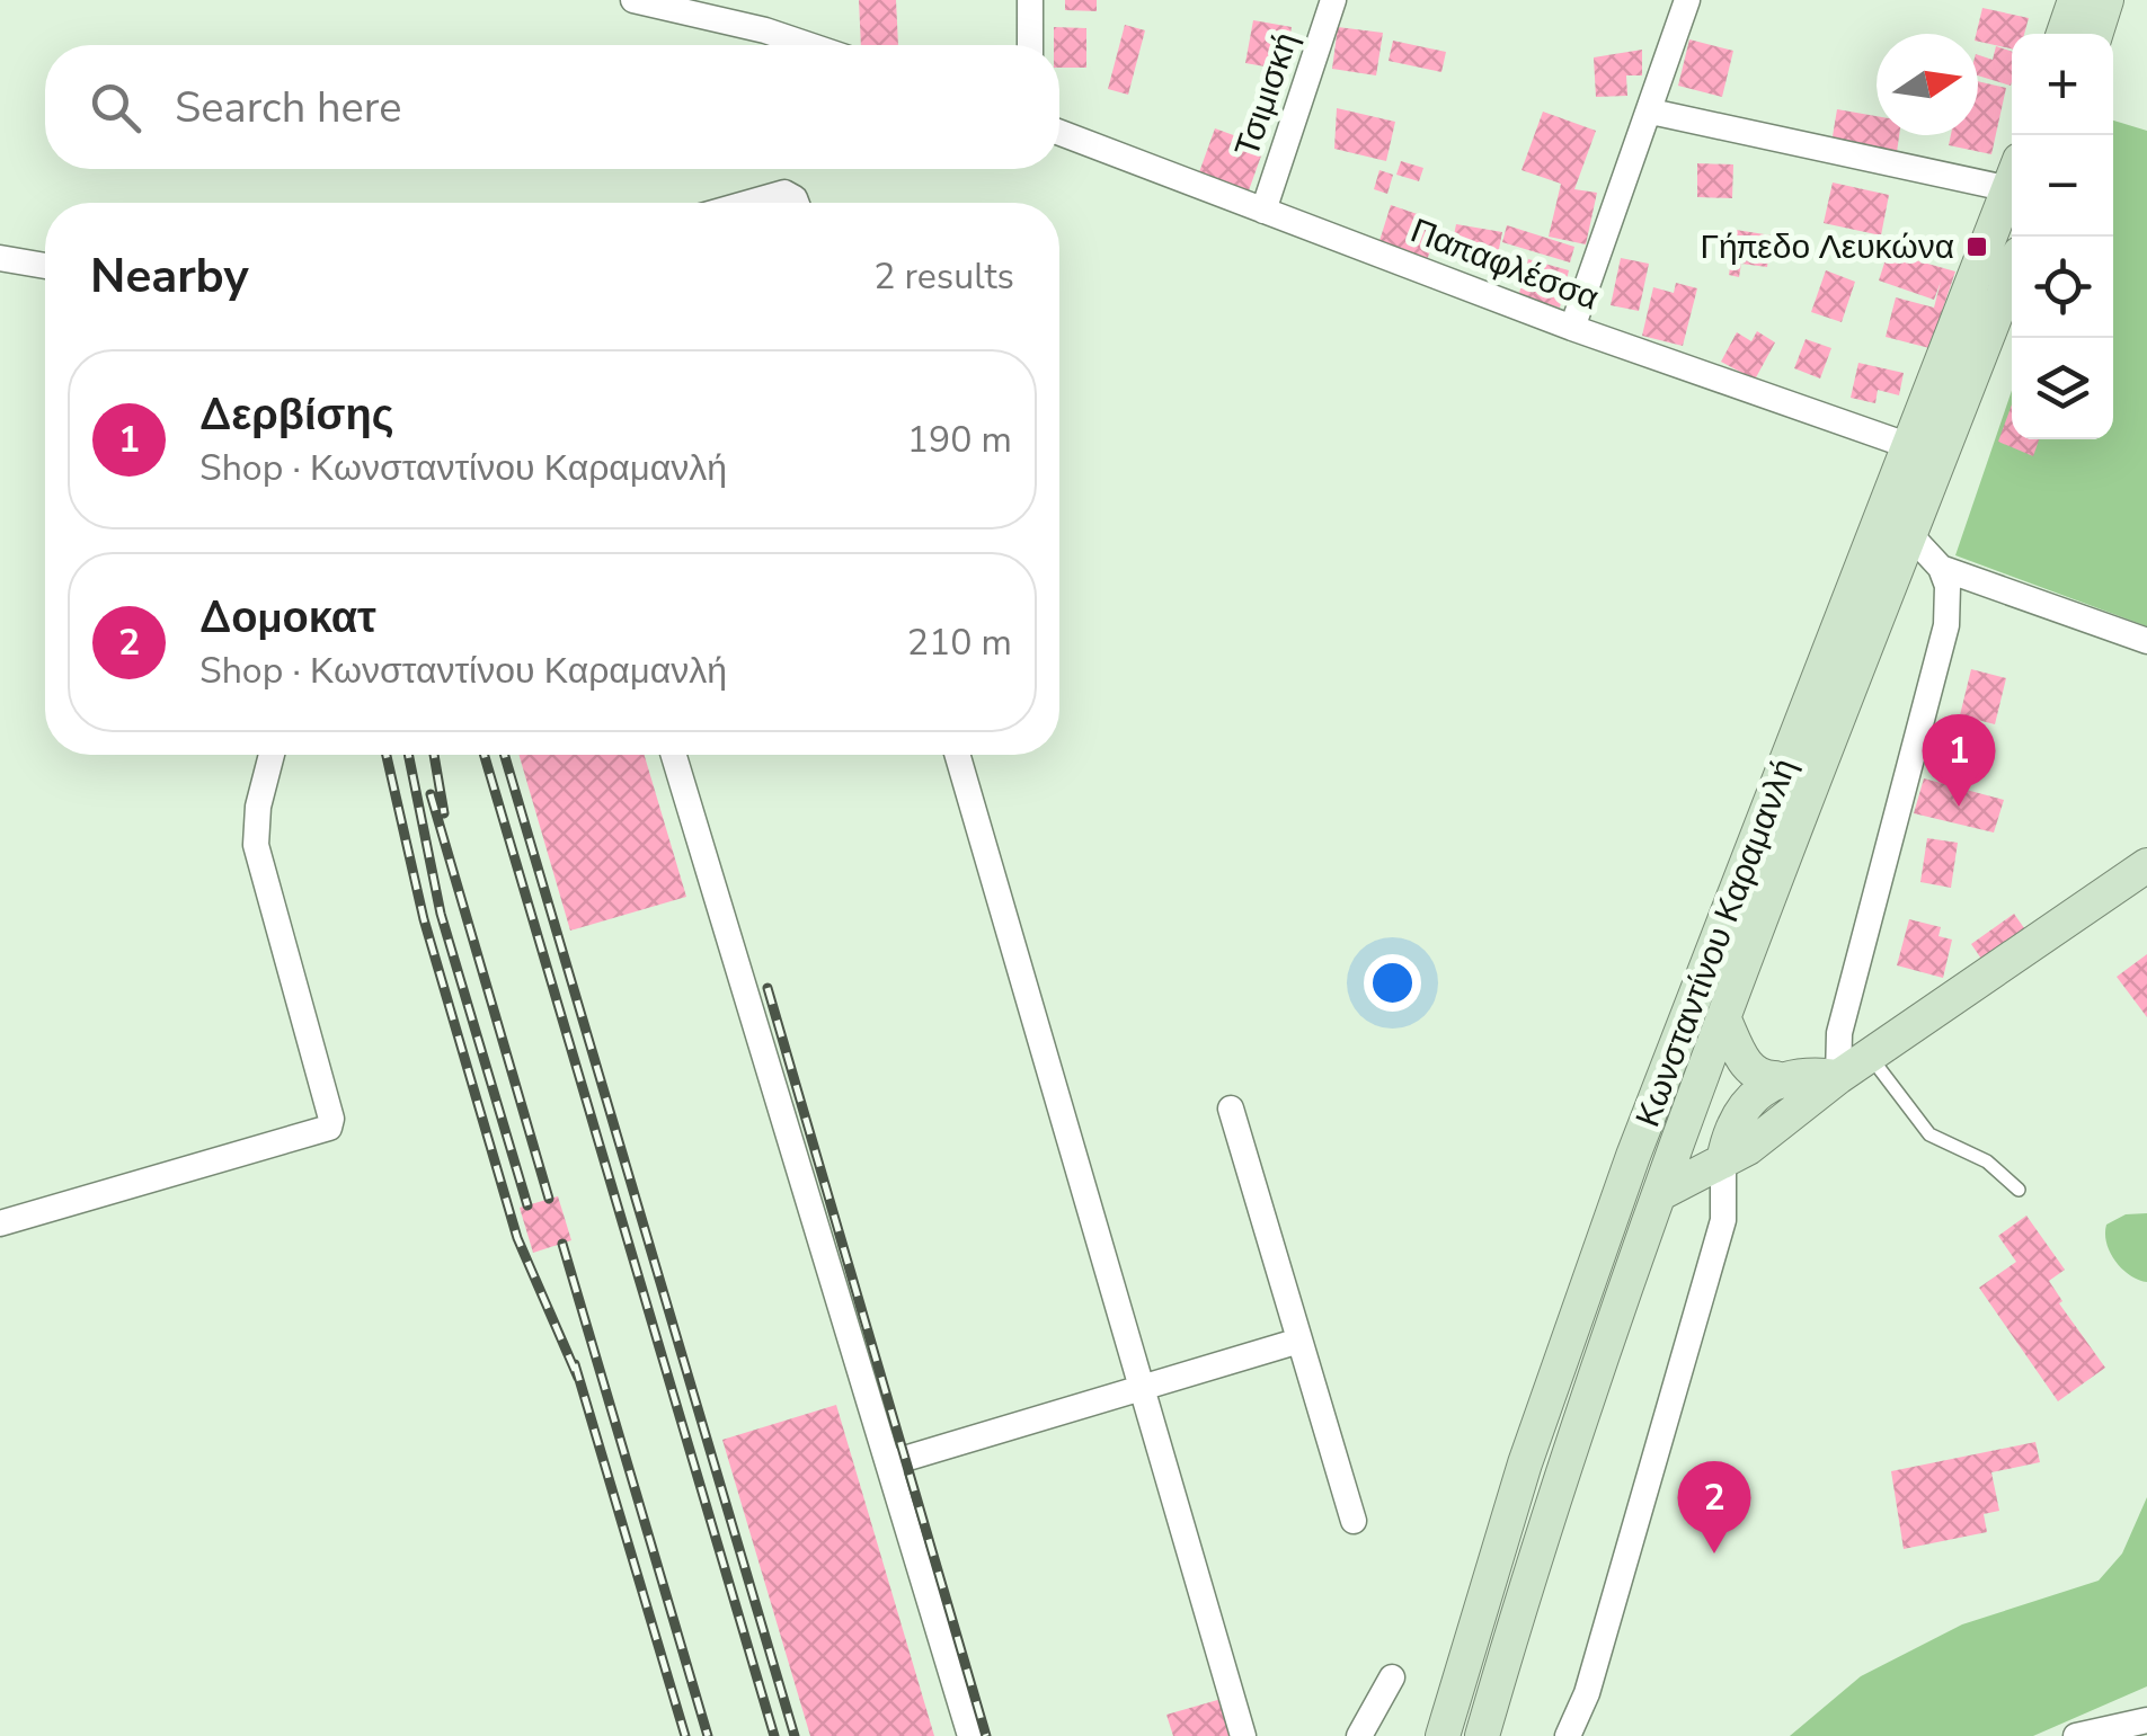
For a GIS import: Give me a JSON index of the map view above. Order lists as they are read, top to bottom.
{
  "streets": {
    "main road": ["Κωνσταντίνου Καραμανλή"],
    "street": ["Τσιμισκή", "Παπαφλέσσα"]
  },
  "crossings": [
    ["Τσιμισκή", "Παπαφλέσσα"],
    ["Παπαφλέσσα", "Κωνσταντίνου Καραμανλή"]
  ],
  "places": {
    "transit": ["Γήπεδο Λευκώνα"]
  },
  "north": "right",
  "page": {
    "map_buttons": ["+", "−"],
    "search": "Search here",
    "heading": ["Nearby", "2 results"],
    "list": [
      {
        "mark": "1",
        "name": "Δερβίσης",
        "note": "Shop · Κωνσταντίνου Καραμανλή",
        "value": "190 m"
      },
      {
        "mark": "2",
        "name": "Δομοκατ",
        "note": "Shop · Κωνσταντίνου Καραμανλή",
        "value": "210 m"
      }
    ],
    "pins": ["1", "2"]
  }
}
